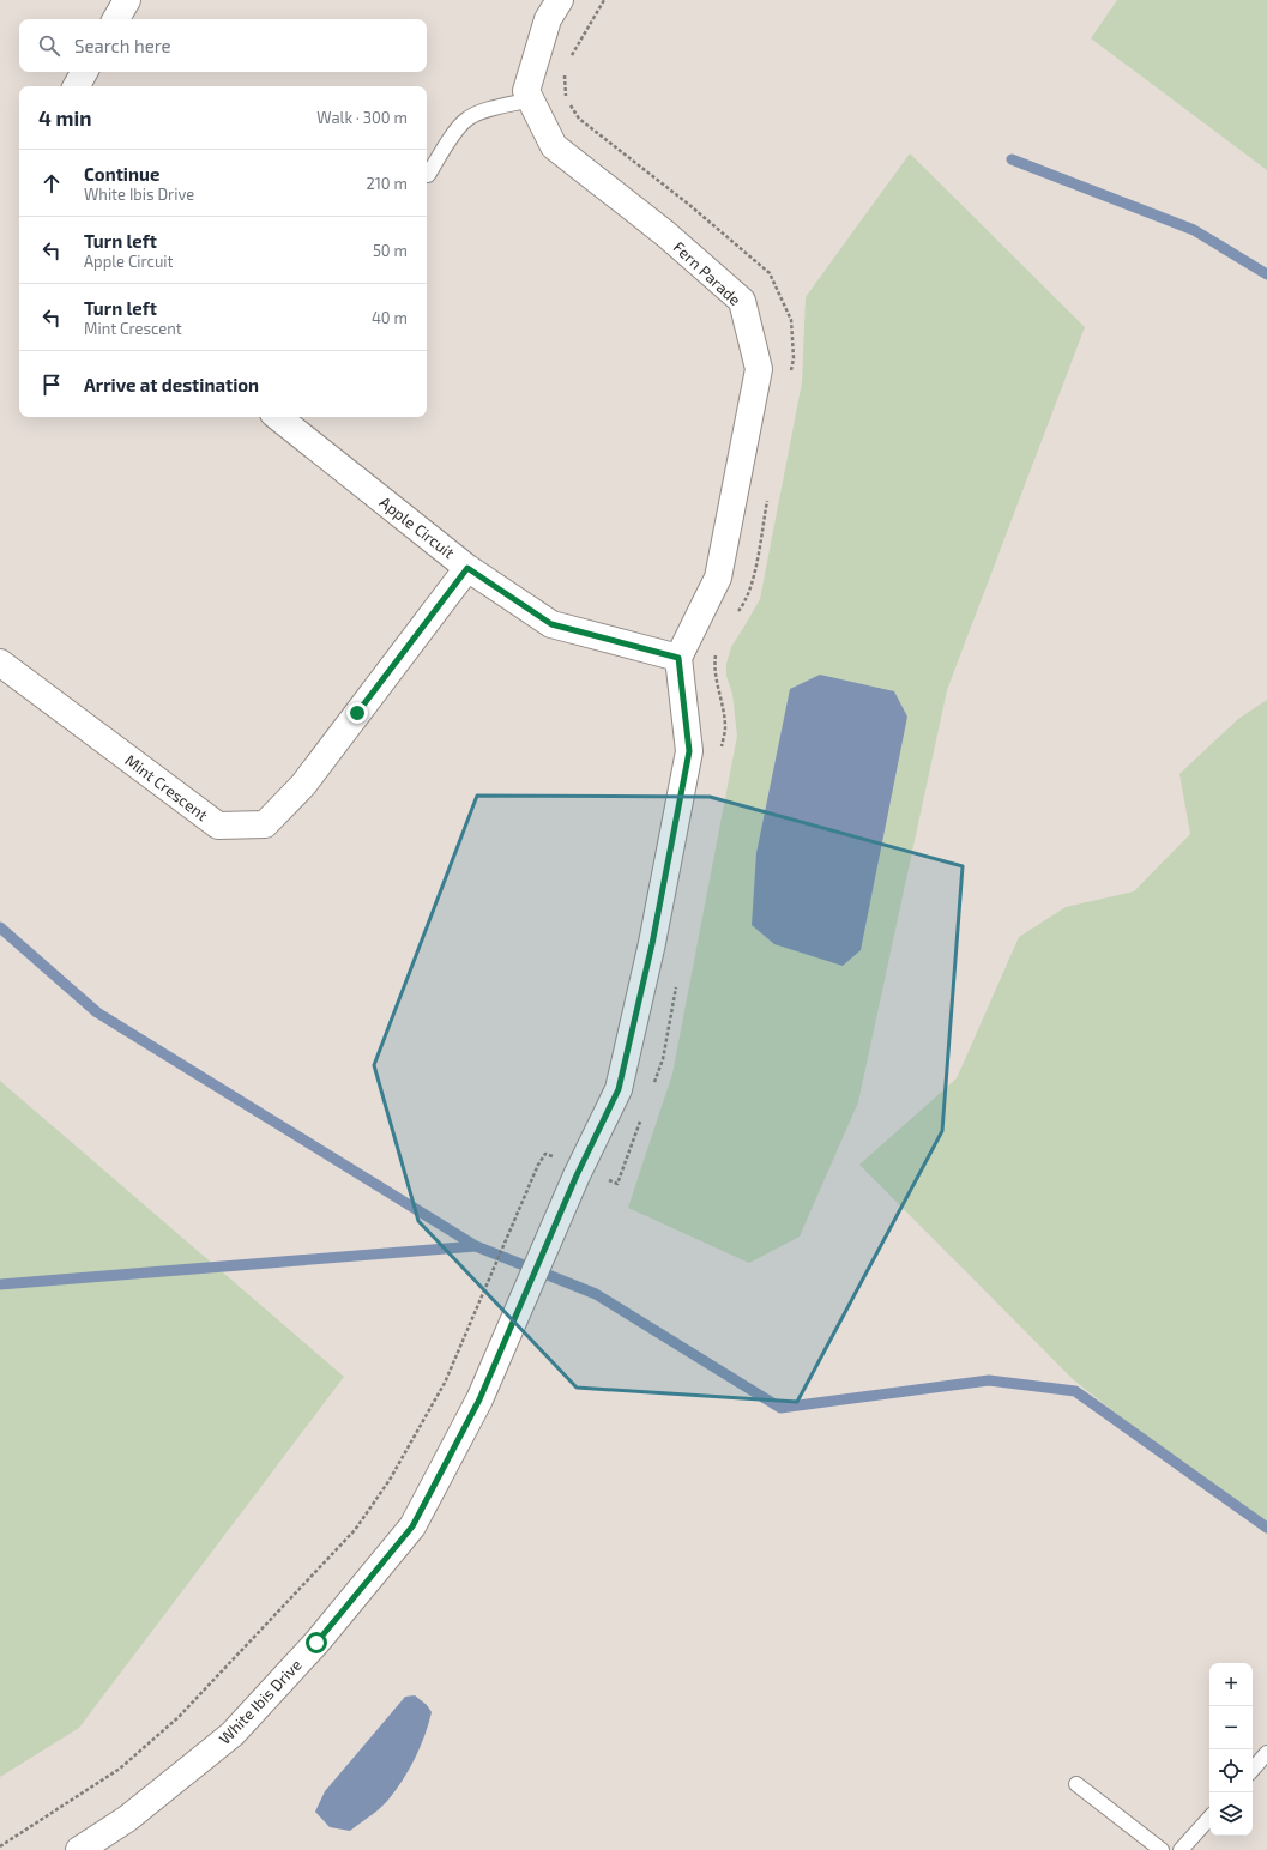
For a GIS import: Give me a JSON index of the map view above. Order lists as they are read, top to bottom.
{
  "streets": {
    "street": [
      "Fern Parade",
      "Apple Circuit",
      "Mint Crescent",
      "White Ibis Drive"
    ]
  },
  "crossings": [
    ["Fern Parade", "Apple Circuit"],
    ["Fern Parade", "White Ibis Drive"],
    ["Apple Circuit", "Mint Crescent"],
    ["Apple Circuit", "White Ibis Drive"]
  ],
  "page": {
    "search": "Search here",
    "heading": ["4 min", "Walk · 300 m"],
    "list": [
      ["Continue", "White Ibis Drive", "210 m"],
      ["Turn left", "Apple Circuit", "50 m"],
      ["Turn left", "Mint Crescent", "40 m"],
      "Arrive at destination"
    ],
    "map_buttons": ["+", "−"]
  }
}
